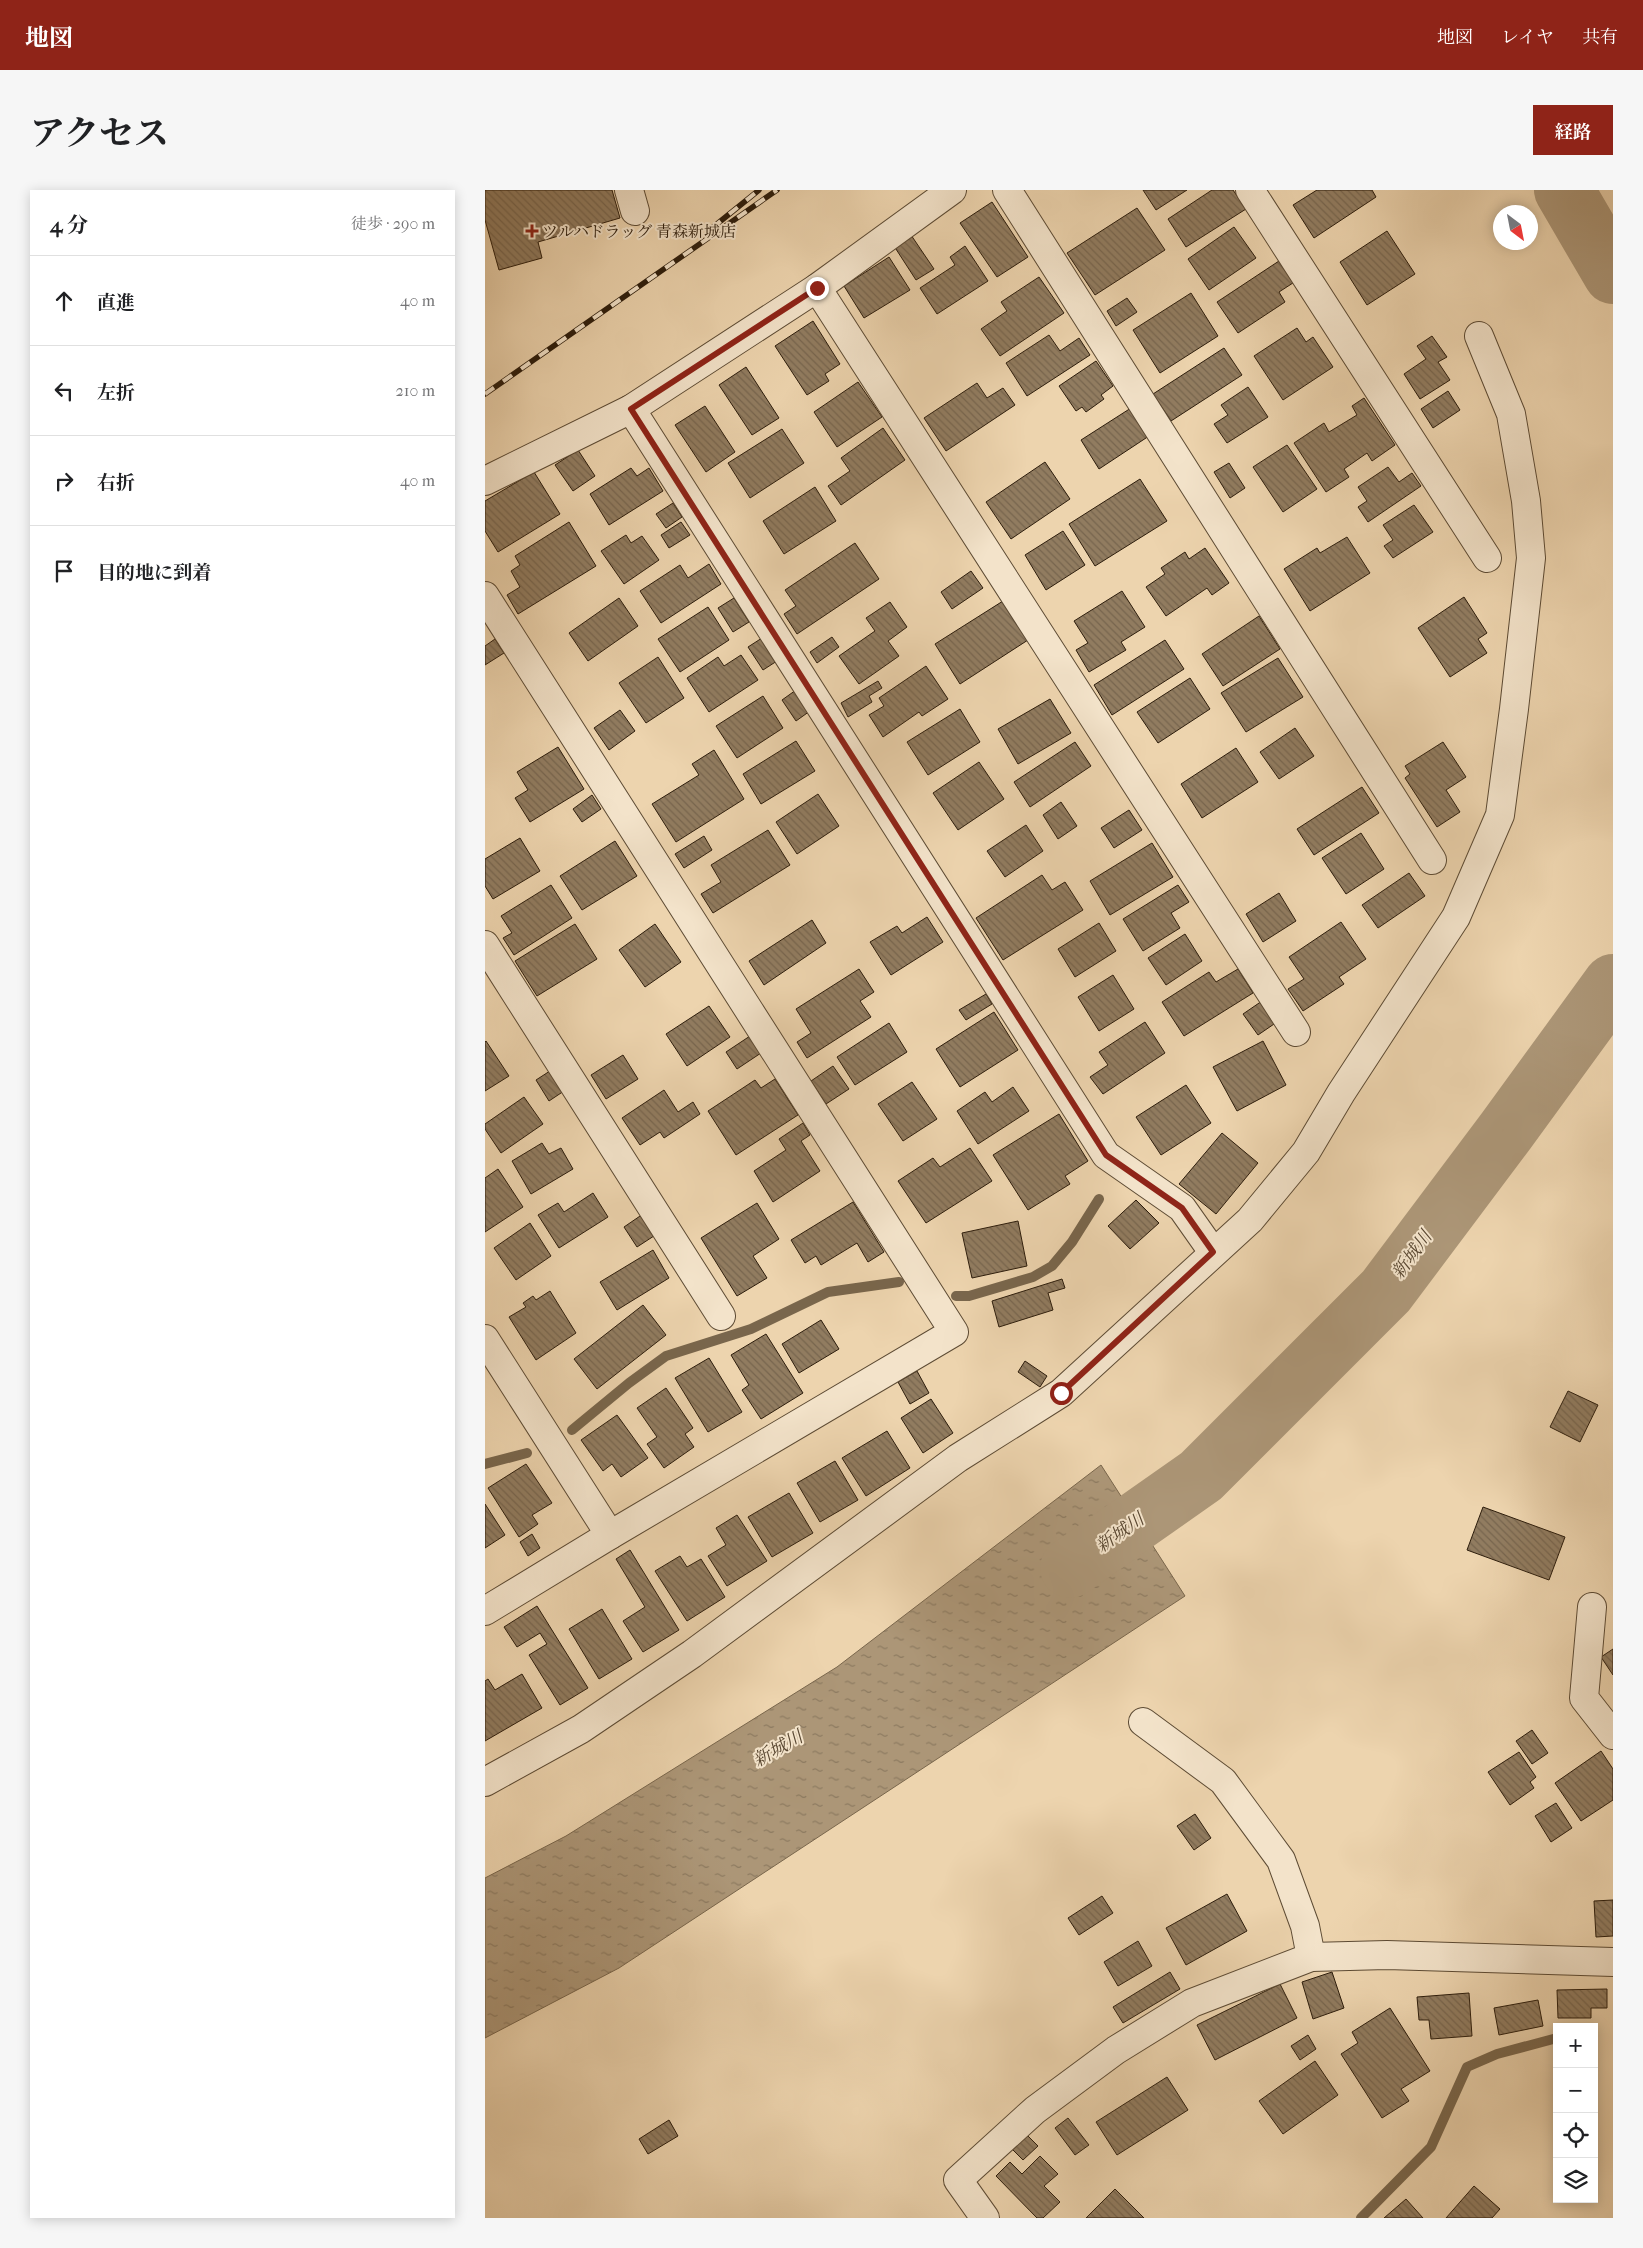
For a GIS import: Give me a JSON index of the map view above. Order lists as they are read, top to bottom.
{
  "water": ["新城川"],
  "places": {
    "health": ["ツルハドラッグ 青森新城店"]
  },
  "north": "bottom right",
  "page": {
    "header": "地図",
    "nav": ["地図", "レイヤ", "共有"],
    "title": "アクセス",
    "buttons": "経路",
    "heading": ["4 分", "徒歩 · 290 m"],
    "list": [
      ["直進", "40 m"],
      ["左折", "210 m"],
      ["右折", "40 m"],
      "目的地に到着"
    ],
    "map_buttons": ["+", "−"]
  }
}
